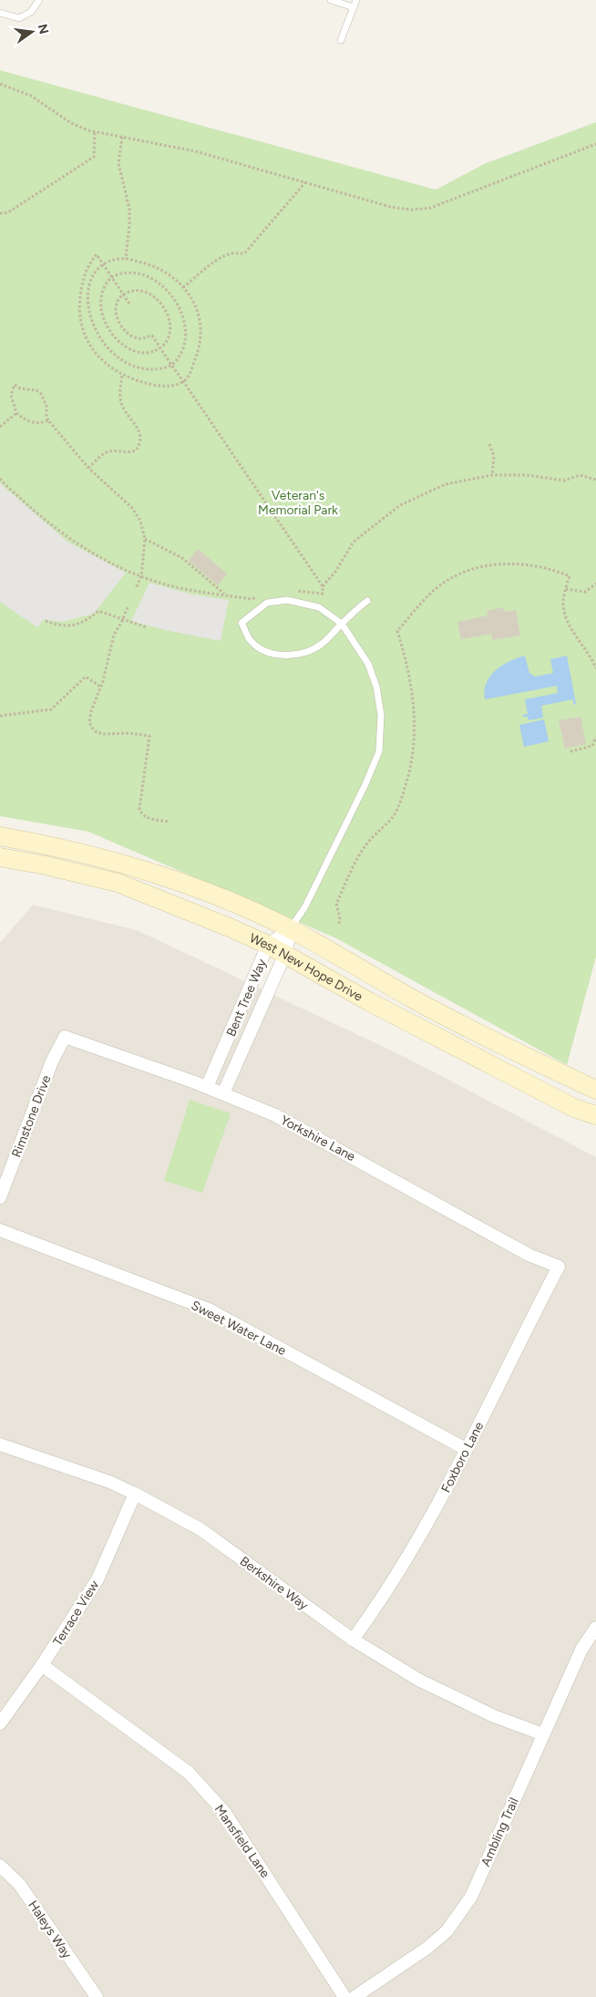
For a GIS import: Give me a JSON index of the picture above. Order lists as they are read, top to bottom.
{
  "streets": {
    "main road": ["West New Hope Drive"],
    "street": [
      "Bent Tree Way",
      "Rimstone Drive",
      "Yorkshire Lane",
      "Sweet Water Lane",
      "Foxboro Lane",
      "Berkshire Way",
      "Terrace View",
      "Ambling Trail",
      "Mansfield Lane",
      "Haleys Way"
    ]
  },
  "crossings": [
    ["West New Hope Drive", "Bent Tree Way"],
    ["Bent Tree Way", "Yorkshire Lane"],
    ["Rimstone Drive", "Yorkshire Lane"],
    ["Yorkshire Lane", "Foxboro Lane"],
    ["Sweet Water Lane", "Foxboro Lane"],
    ["Foxboro Lane", "Berkshire Way"],
    ["Berkshire Way", "Terrace View"],
    ["Berkshire Way", "Ambling Trail"],
    ["Terrace View", "Mansfield Lane"]
  ],
  "parks": ["Veteran's Memorial Park"],
  "north": "right"
}
